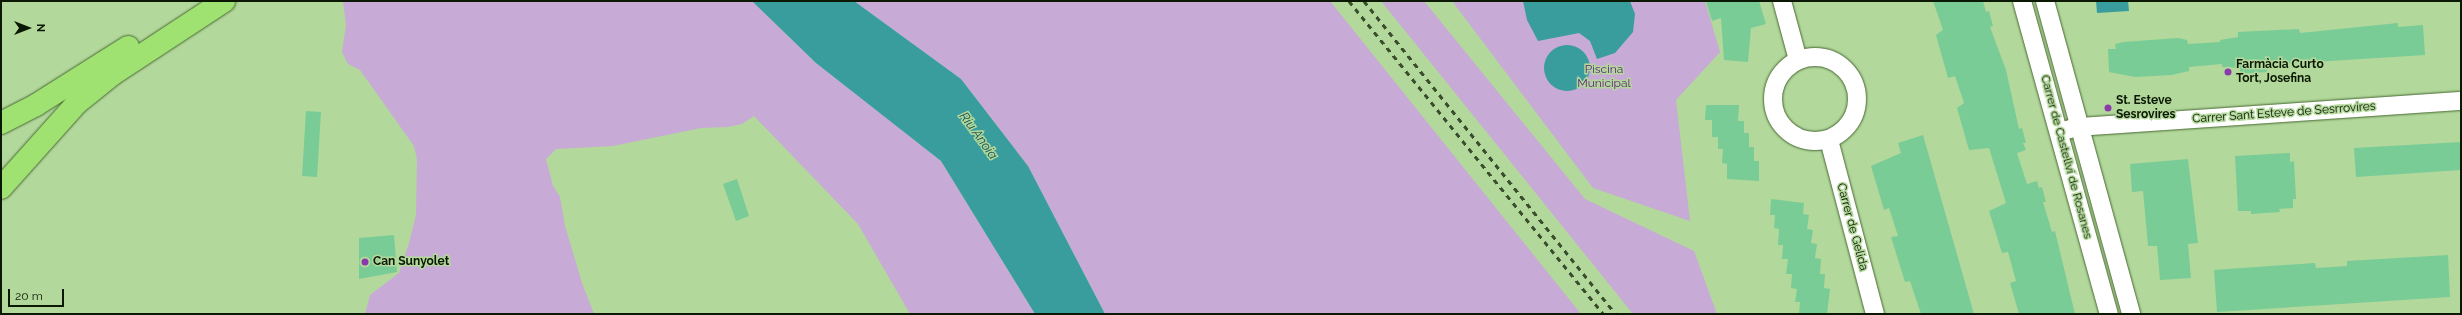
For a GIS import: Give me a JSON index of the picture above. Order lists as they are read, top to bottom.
{
  "streets": {
    "street": ["Carrer Sant Esteve de Sesrrovires", "Carrer de Castellví de Rosanes", "Carrer de Gelida"]
  },
  "crossings": [
    ["Carrer Sant Esteve de Sesrrovires", "Carrer de Castellví de Rosanes"]
  ],
  "water": ["Riu Anoia"],
  "parks": ["Piscina Municipal"],
  "places": ["Farmàcia Curto Tort, Josefina", "St. Esteve Sesrovires", "Can Sunyolet"],
  "scale_bar": "20 m",
  "north": "right"
}
